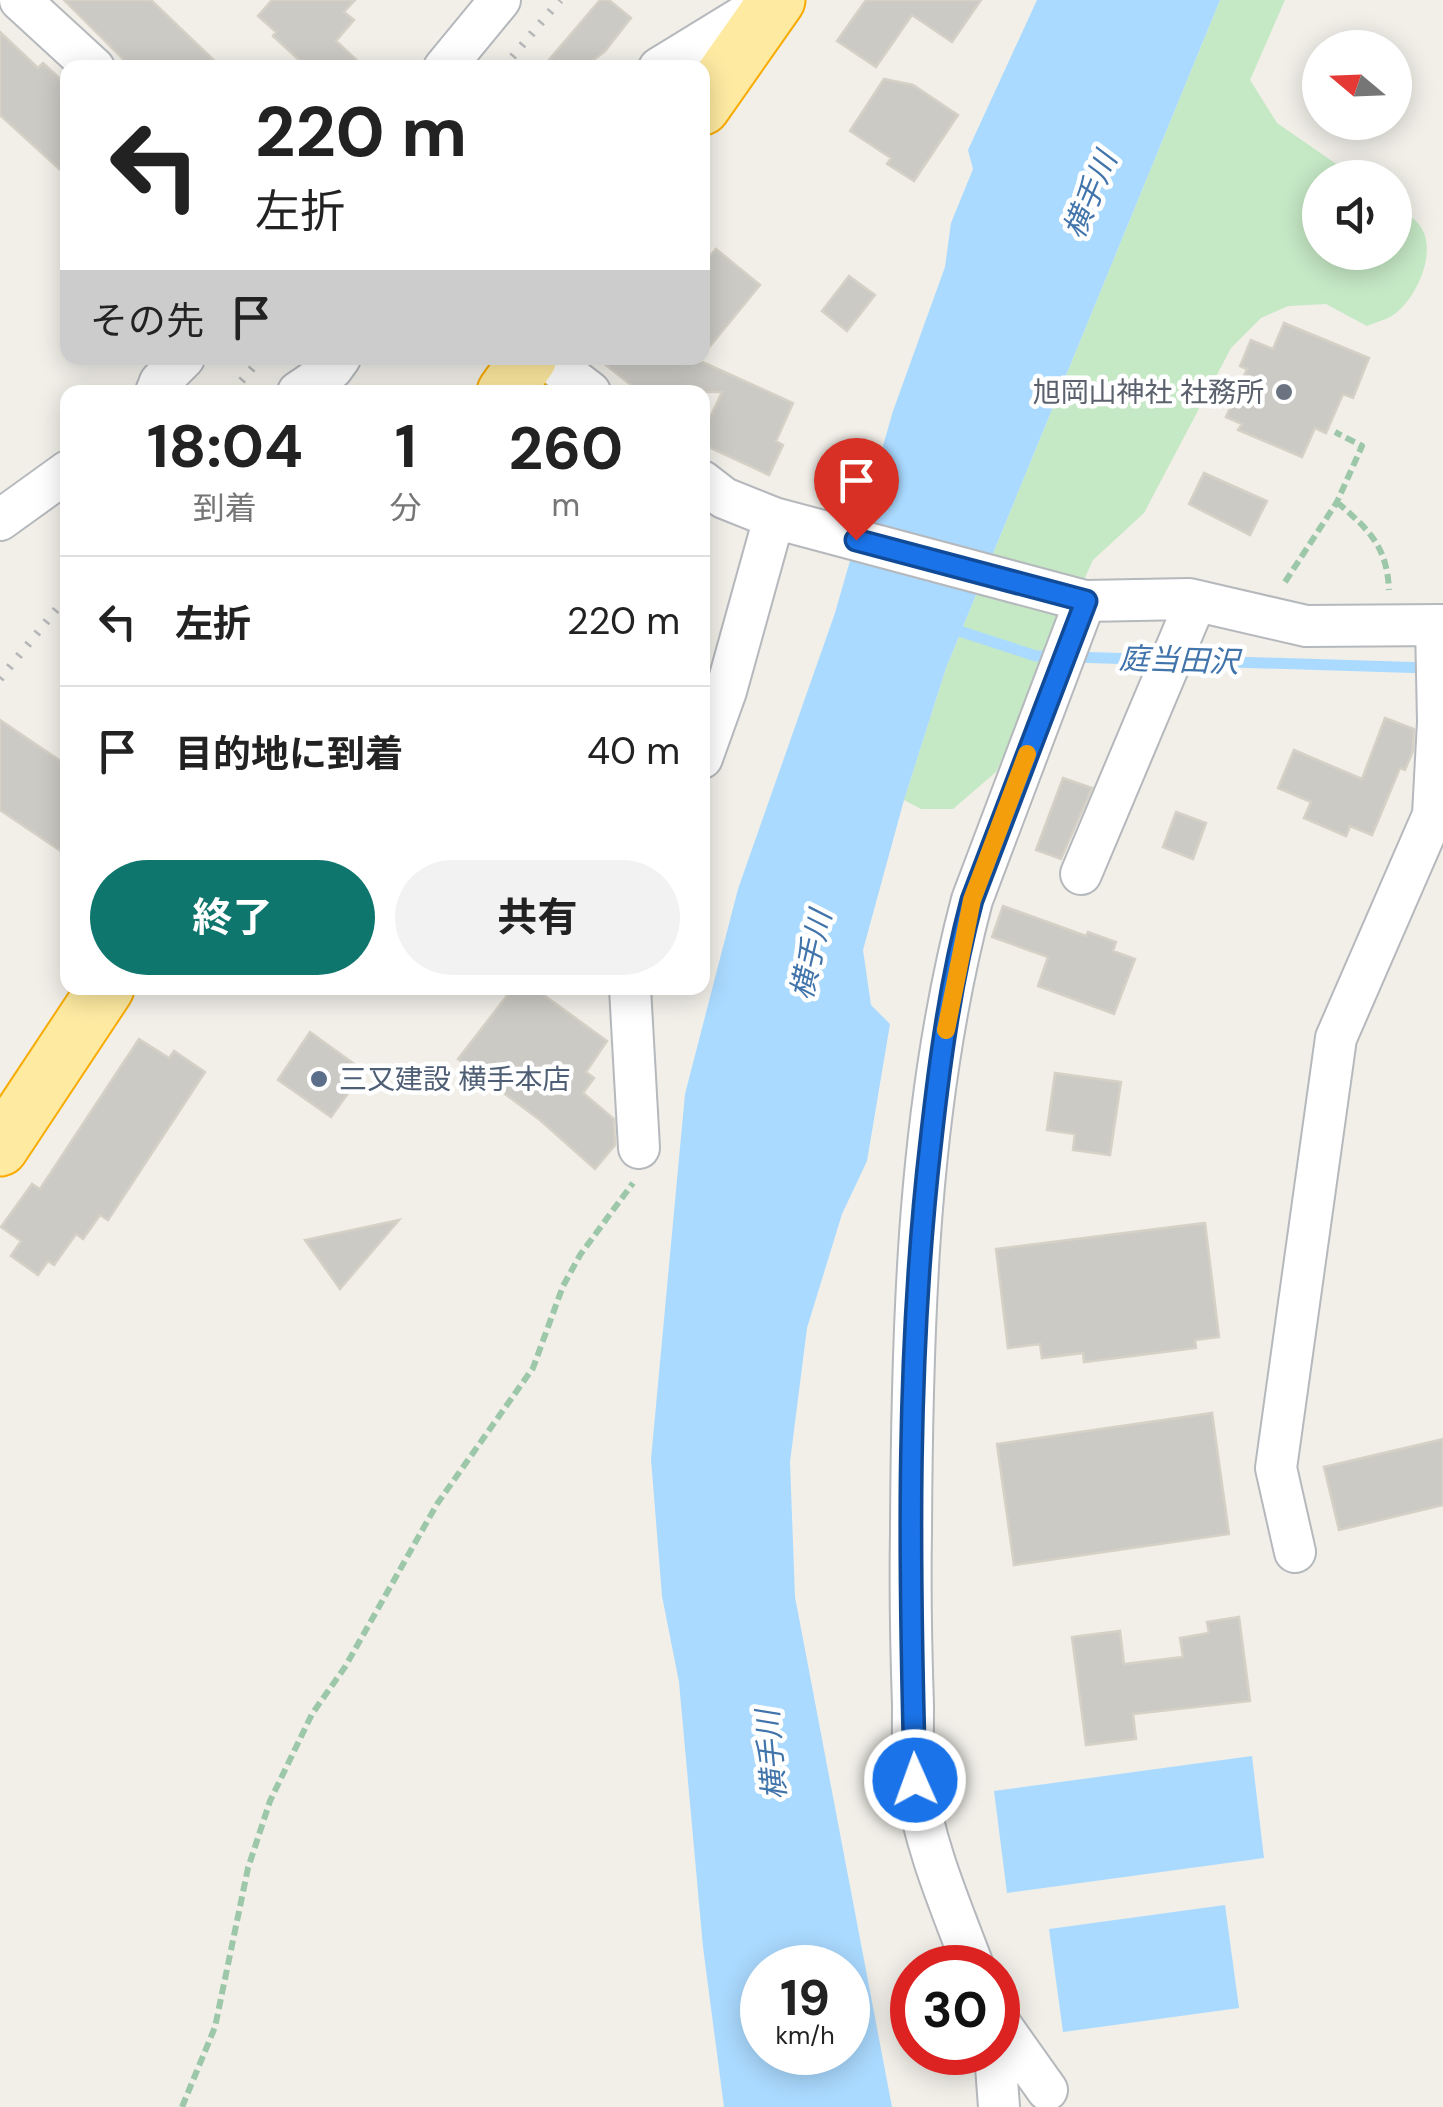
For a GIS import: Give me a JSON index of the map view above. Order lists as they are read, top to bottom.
{
  "water": ["横手川", "庭当田沢"],
  "places": ["旭岡山神社 社務所", "三又建設 横手本店"],
  "north": "left",
  "page": {
    "turn": ["220 m", "左折"],
    "then": "その先",
    "eta": [
      "18:04",
      "到着",
      "1",
      "分",
      "260",
      "m"
    ],
    "list": [
      {
        "name": "左折",
        "value": "220 m"
      },
      {
        "name": "目的地に到着",
        "value": "40 m"
      }
    ],
    "buttons": ["終了", "共有"],
    "speed": "19 km/h",
    "limit": "30"
  }
}
